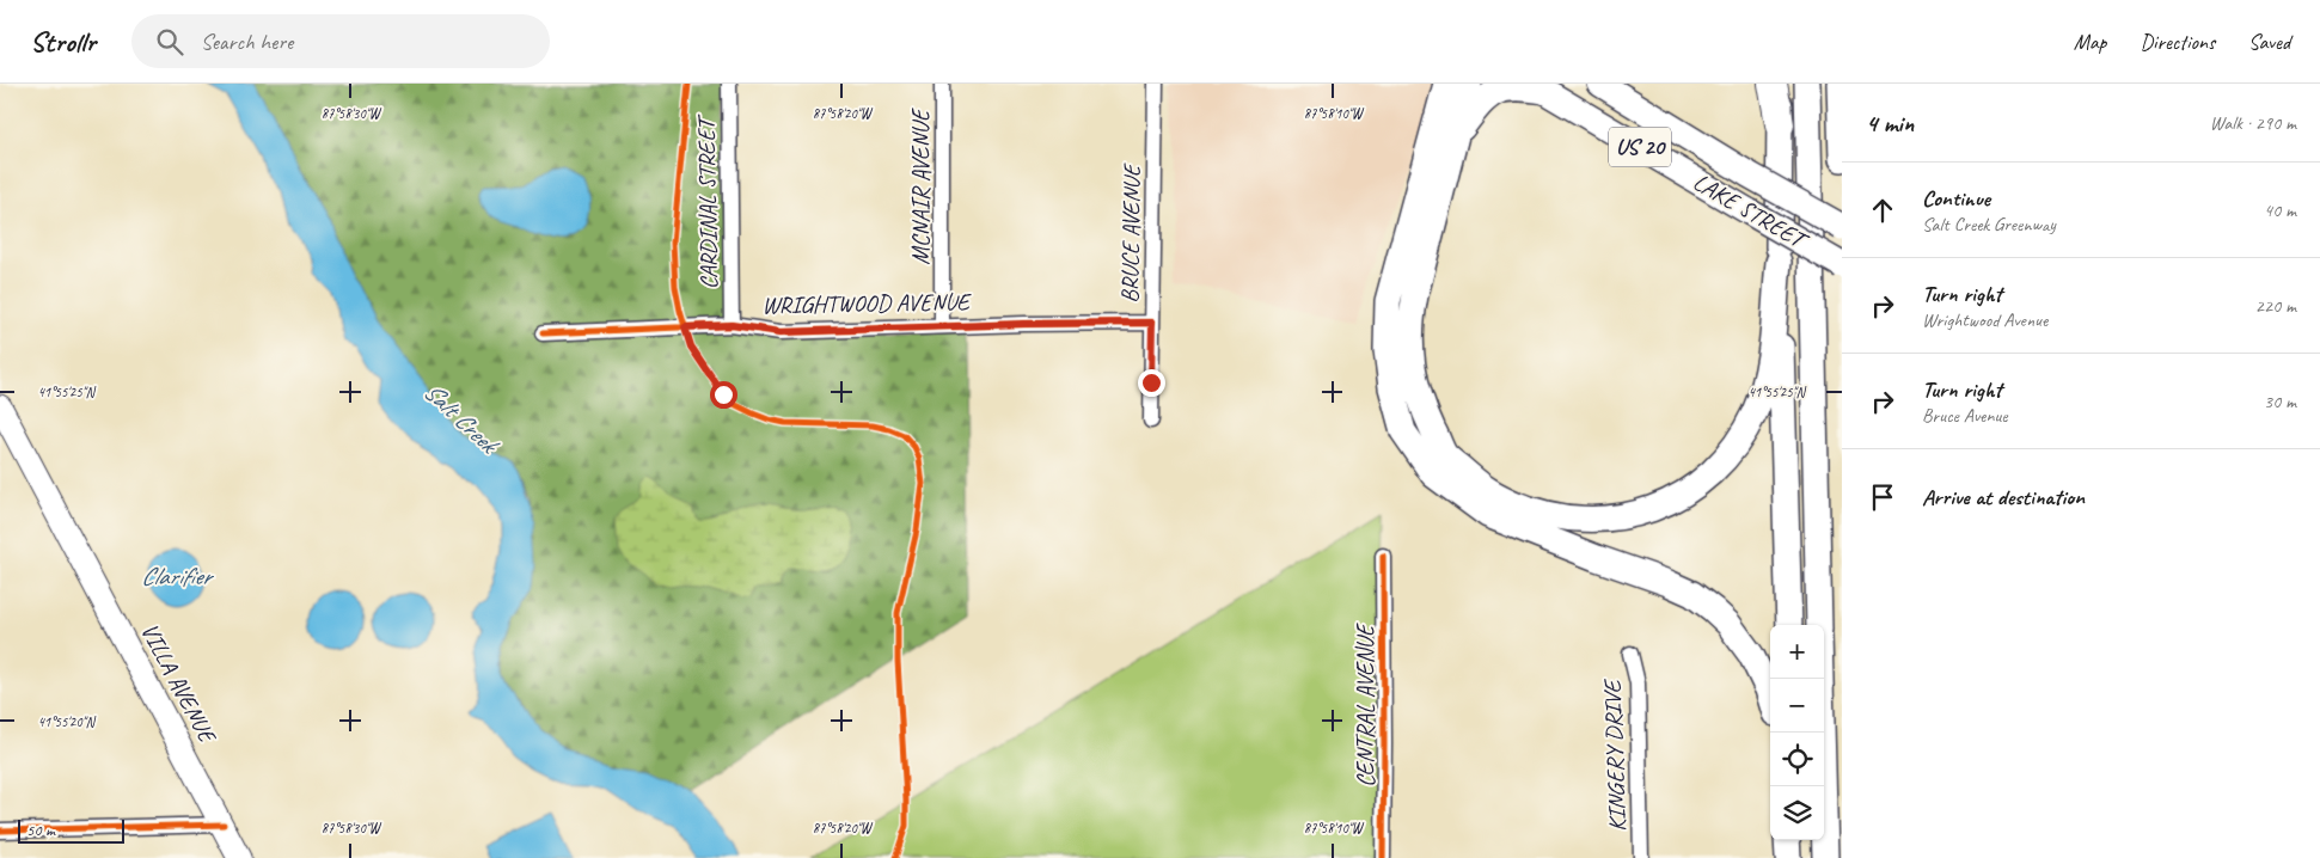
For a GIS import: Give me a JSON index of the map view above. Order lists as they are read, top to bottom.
{
  "streets": {
    "main road": ["US 20", "LAKE STREET", "VILLA AVENUE"],
    "street": [
      "MCNAIR AVENUE",
      "CARDINAL STREET",
      "BRUCE AVENUE",
      "WRIGHTWOOD AVENUE",
      "CENTRAL AVENUE",
      "KINGERY DRIVE"
    ]
  },
  "crossings": [
    ["MCNAIR AVENUE", "WRIGHTWOOD AVENUE"],
    ["CARDINAL STREET", "WRIGHTWOOD AVENUE"],
    ["BRUCE AVENUE", "WRIGHTWOOD AVENUE"]
  ],
  "water": ["Salt Creek", "Clarifier"],
  "scale_bar": "50 m",
  "page": {
    "header": "Strollr",
    "search": "Search here",
    "nav": ["Map", "Directions", "Saved"],
    "heading": ["4 min", "Walk · 290 m"],
    "list": [
      ["Continue", "Salt Creek Greenway", "40 m"],
      ["Turn right", "Wrightwood Avenue", "220 m"],
      ["Turn right", "Bruce Avenue", "30 m"],
      "Arrive at destination"
    ],
    "map_buttons": ["+", "−"],
    "scale": "50 m"
  },
  "coordinates": [
    "87°58'30\"W",
    "87°58'20\"W",
    "87°58'10\"W",
    "41°55'25\"N",
    "41°55'20\"N"
  ]
}
